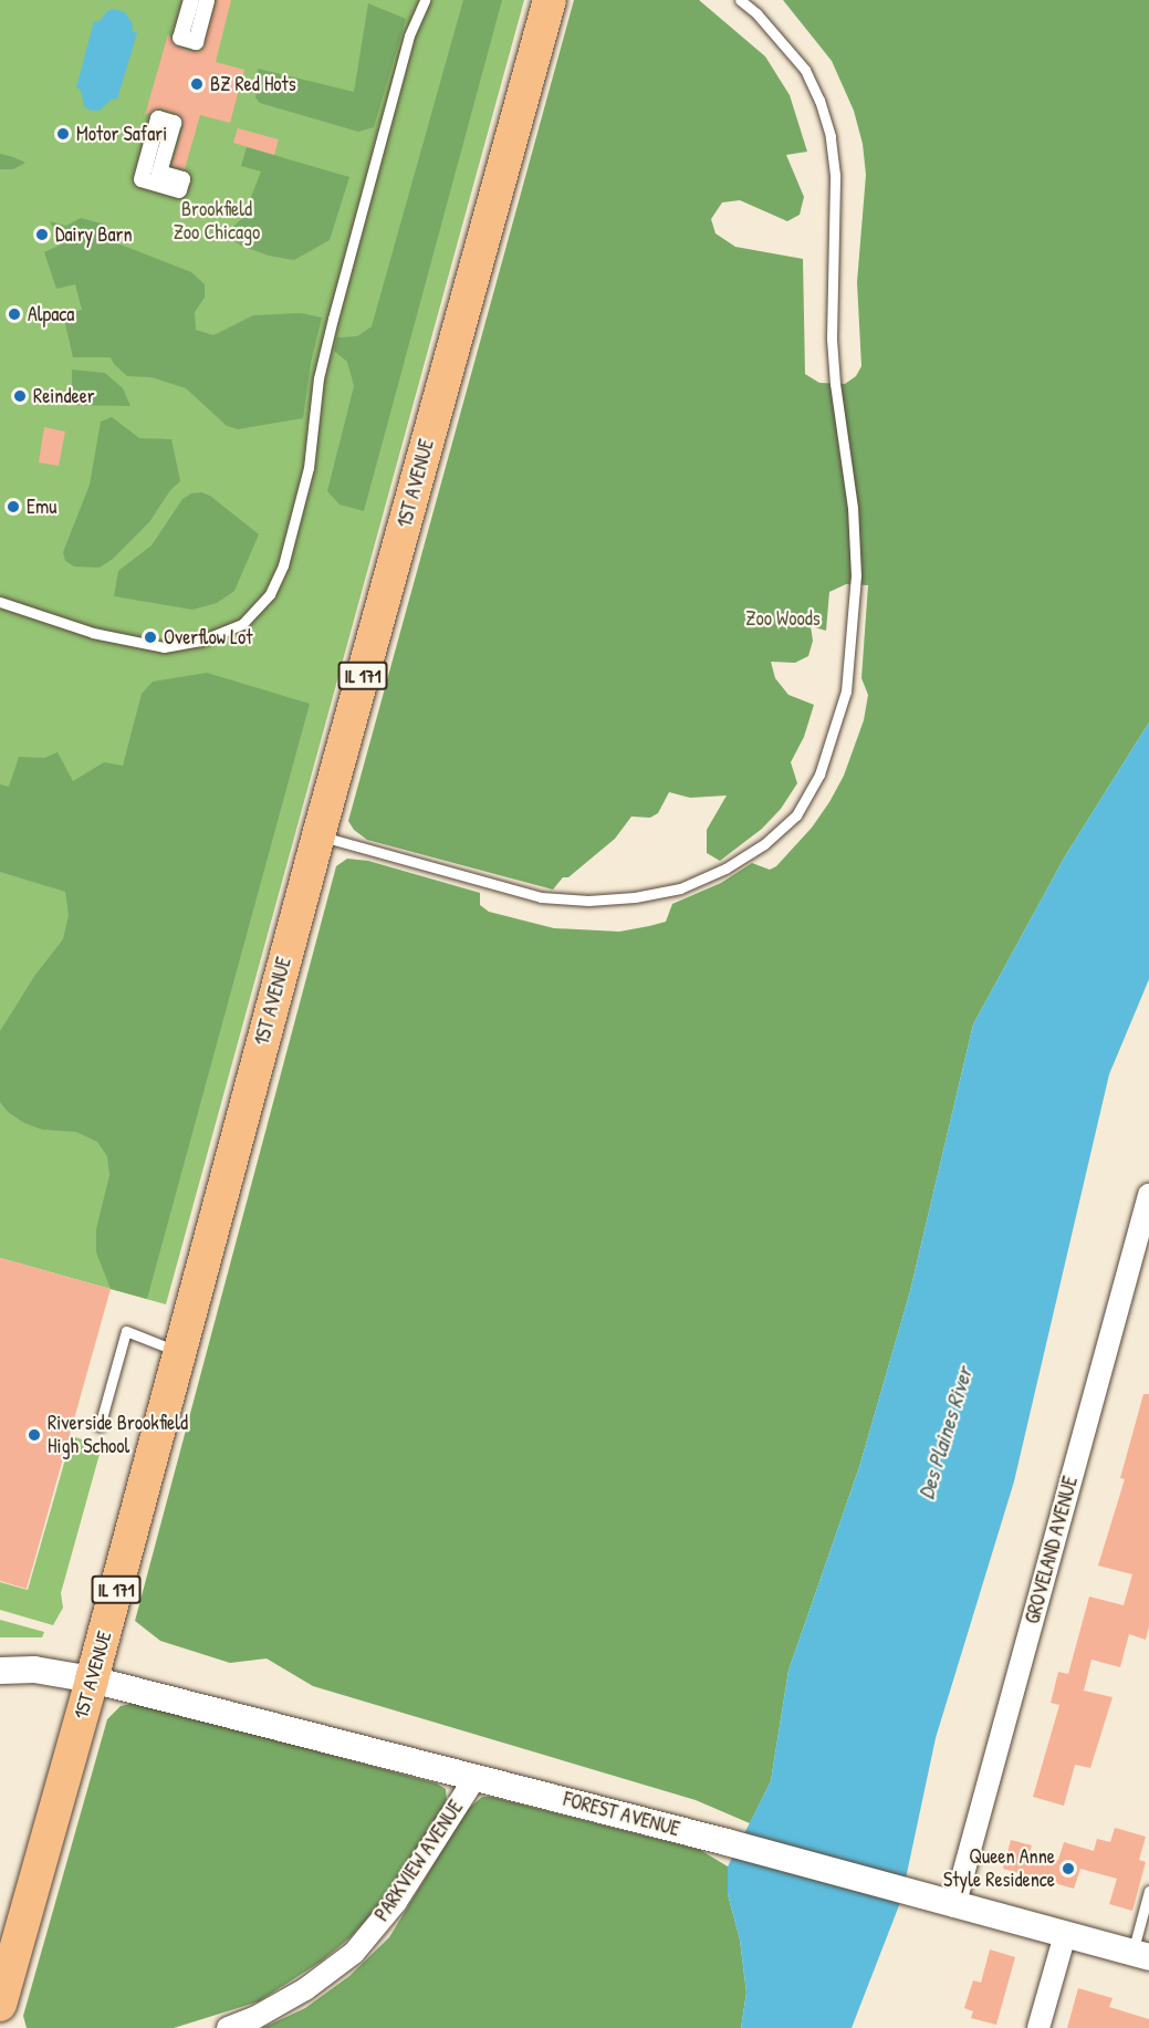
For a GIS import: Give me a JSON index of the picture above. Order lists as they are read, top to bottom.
{
  "streets": {
    "main road": ["1ST AVENUE", "IL 171"],
    "street": ["GROVELAND AVENUE", "FOREST AVENUE", "PARKVIEW AVENUE"]
  },
  "crossings": [
    ["1ST AVENUE", "FOREST AVENUE"],
    ["GROVELAND AVENUE", "FOREST AVENUE"],
    ["FOREST AVENUE", "PARKVIEW AVENUE"]
  ],
  "water": ["Des Plaines River"],
  "parks": ["Brookfield Zoo Chicago", "Zoo Woods"],
  "places": [
    "BZ Red Hots",
    "Motor Safari",
    "Dairy Barn",
    "Alpaca",
    "Reindeer",
    "Emu",
    "Overflow Lot",
    "Riverside Brookfield High School",
    "Queen Anne Style Residence"
  ]
}
